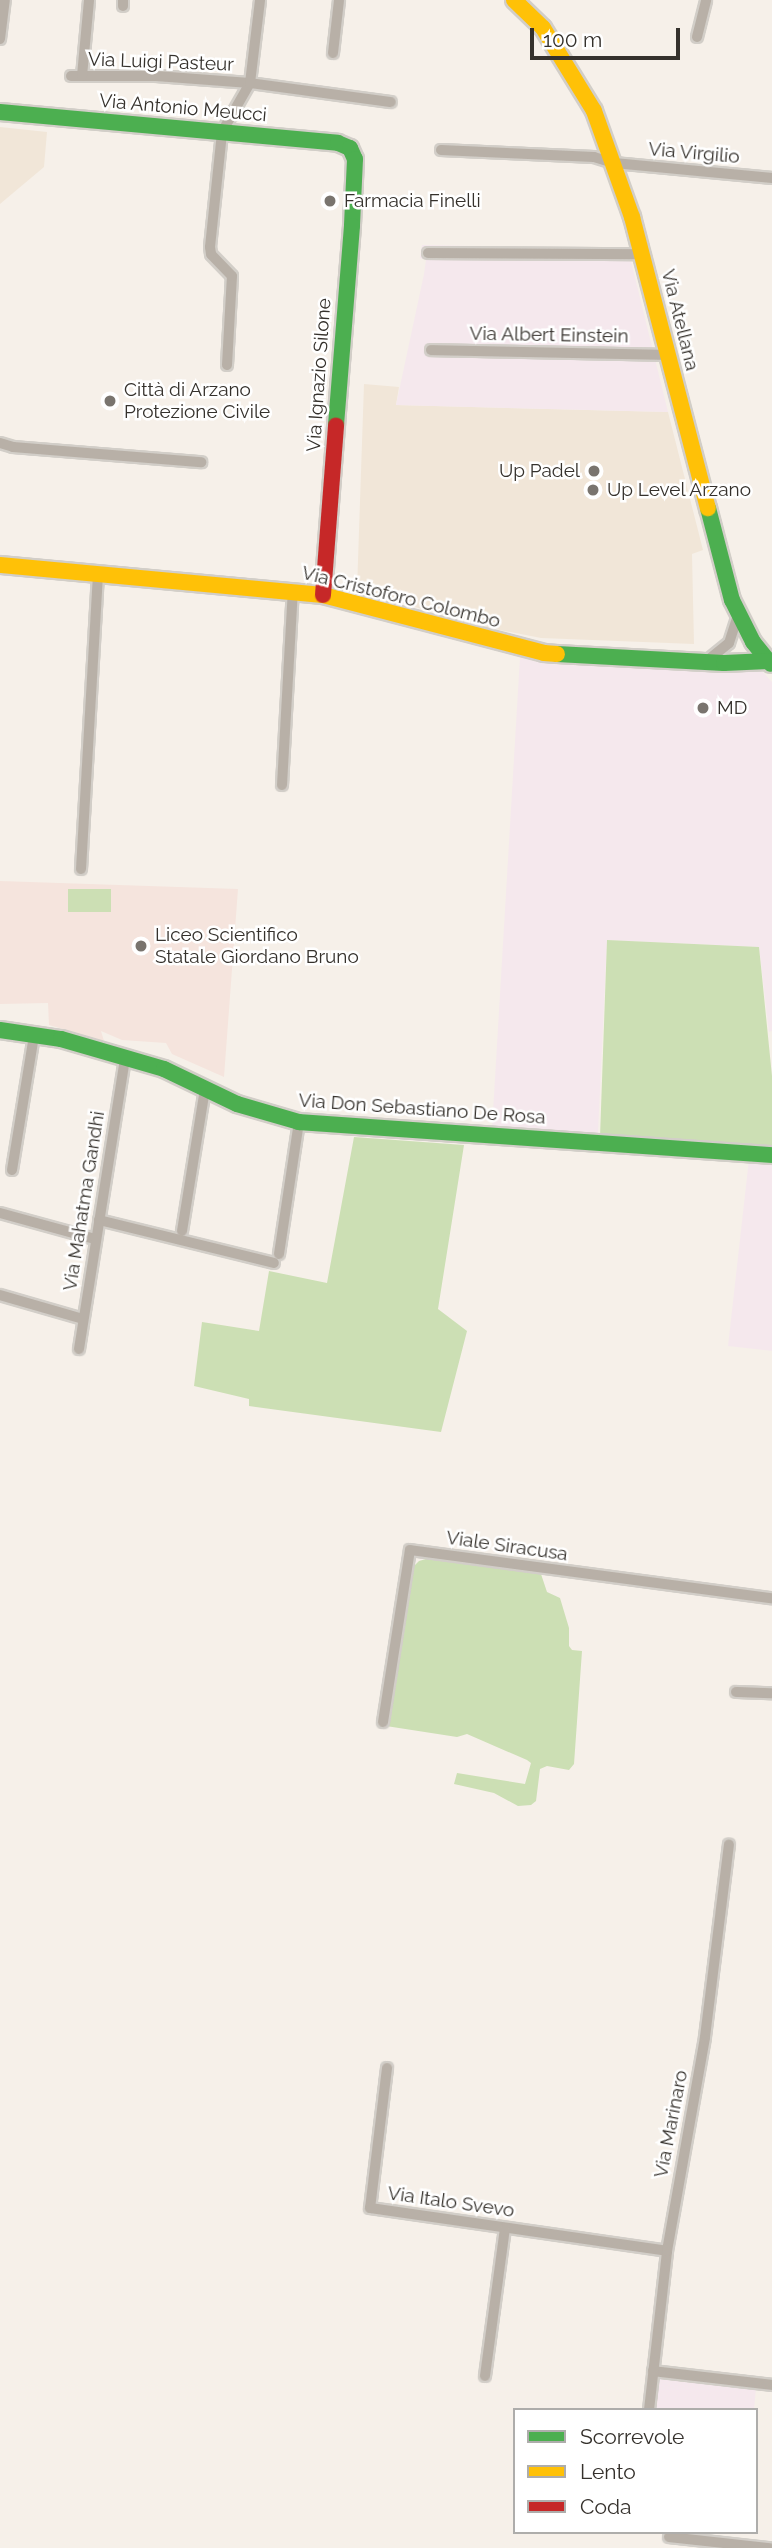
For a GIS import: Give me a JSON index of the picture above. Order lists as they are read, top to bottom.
{
  "streets": {
    "street": [
      "Via Luigi Pasteur",
      "Via Antonio Meucci",
      "Via Virgilio",
      "Via Atellana",
      "Via Albert Einstein",
      "Via Ignazio Silone",
      "Via Cristoforo Colombo",
      "Via Don Sebastiano De Rosa",
      "Via Mahatma Gandhi",
      "Viale Siracusa",
      "Via Marinaro",
      "Via Italo Svevo"
    ]
  },
  "crossings": [
    ["Via Luigi Pasteur", "Via Antonio Meucci"],
    ["Via Antonio Meucci", "Via Ignazio Silone"],
    ["Via Virgilio", "Via Atellana"],
    ["Via Atellana", "Via Albert Einstein"],
    ["Via Atellana", "Via Cristoforo Colombo"],
    ["Via Ignazio Silone", "Via Cristoforo Colombo"],
    ["Via Don Sebastiano De Rosa", "Via Mahatma Gandhi"],
    ["Via Marinaro", "Via Italo Svevo"]
  ],
  "places": [
    "Farmacia Finelli",
    "Città di Arzano Protezione Civile",
    "Up Padel",
    "Up Level Arzano",
    "MD",
    "Liceo Scientifico Statale Giordano Bruno"
  ],
  "legend": ["Scorrevole", "Lento", "Coda"],
  "scale_bar": "100 m"
}
